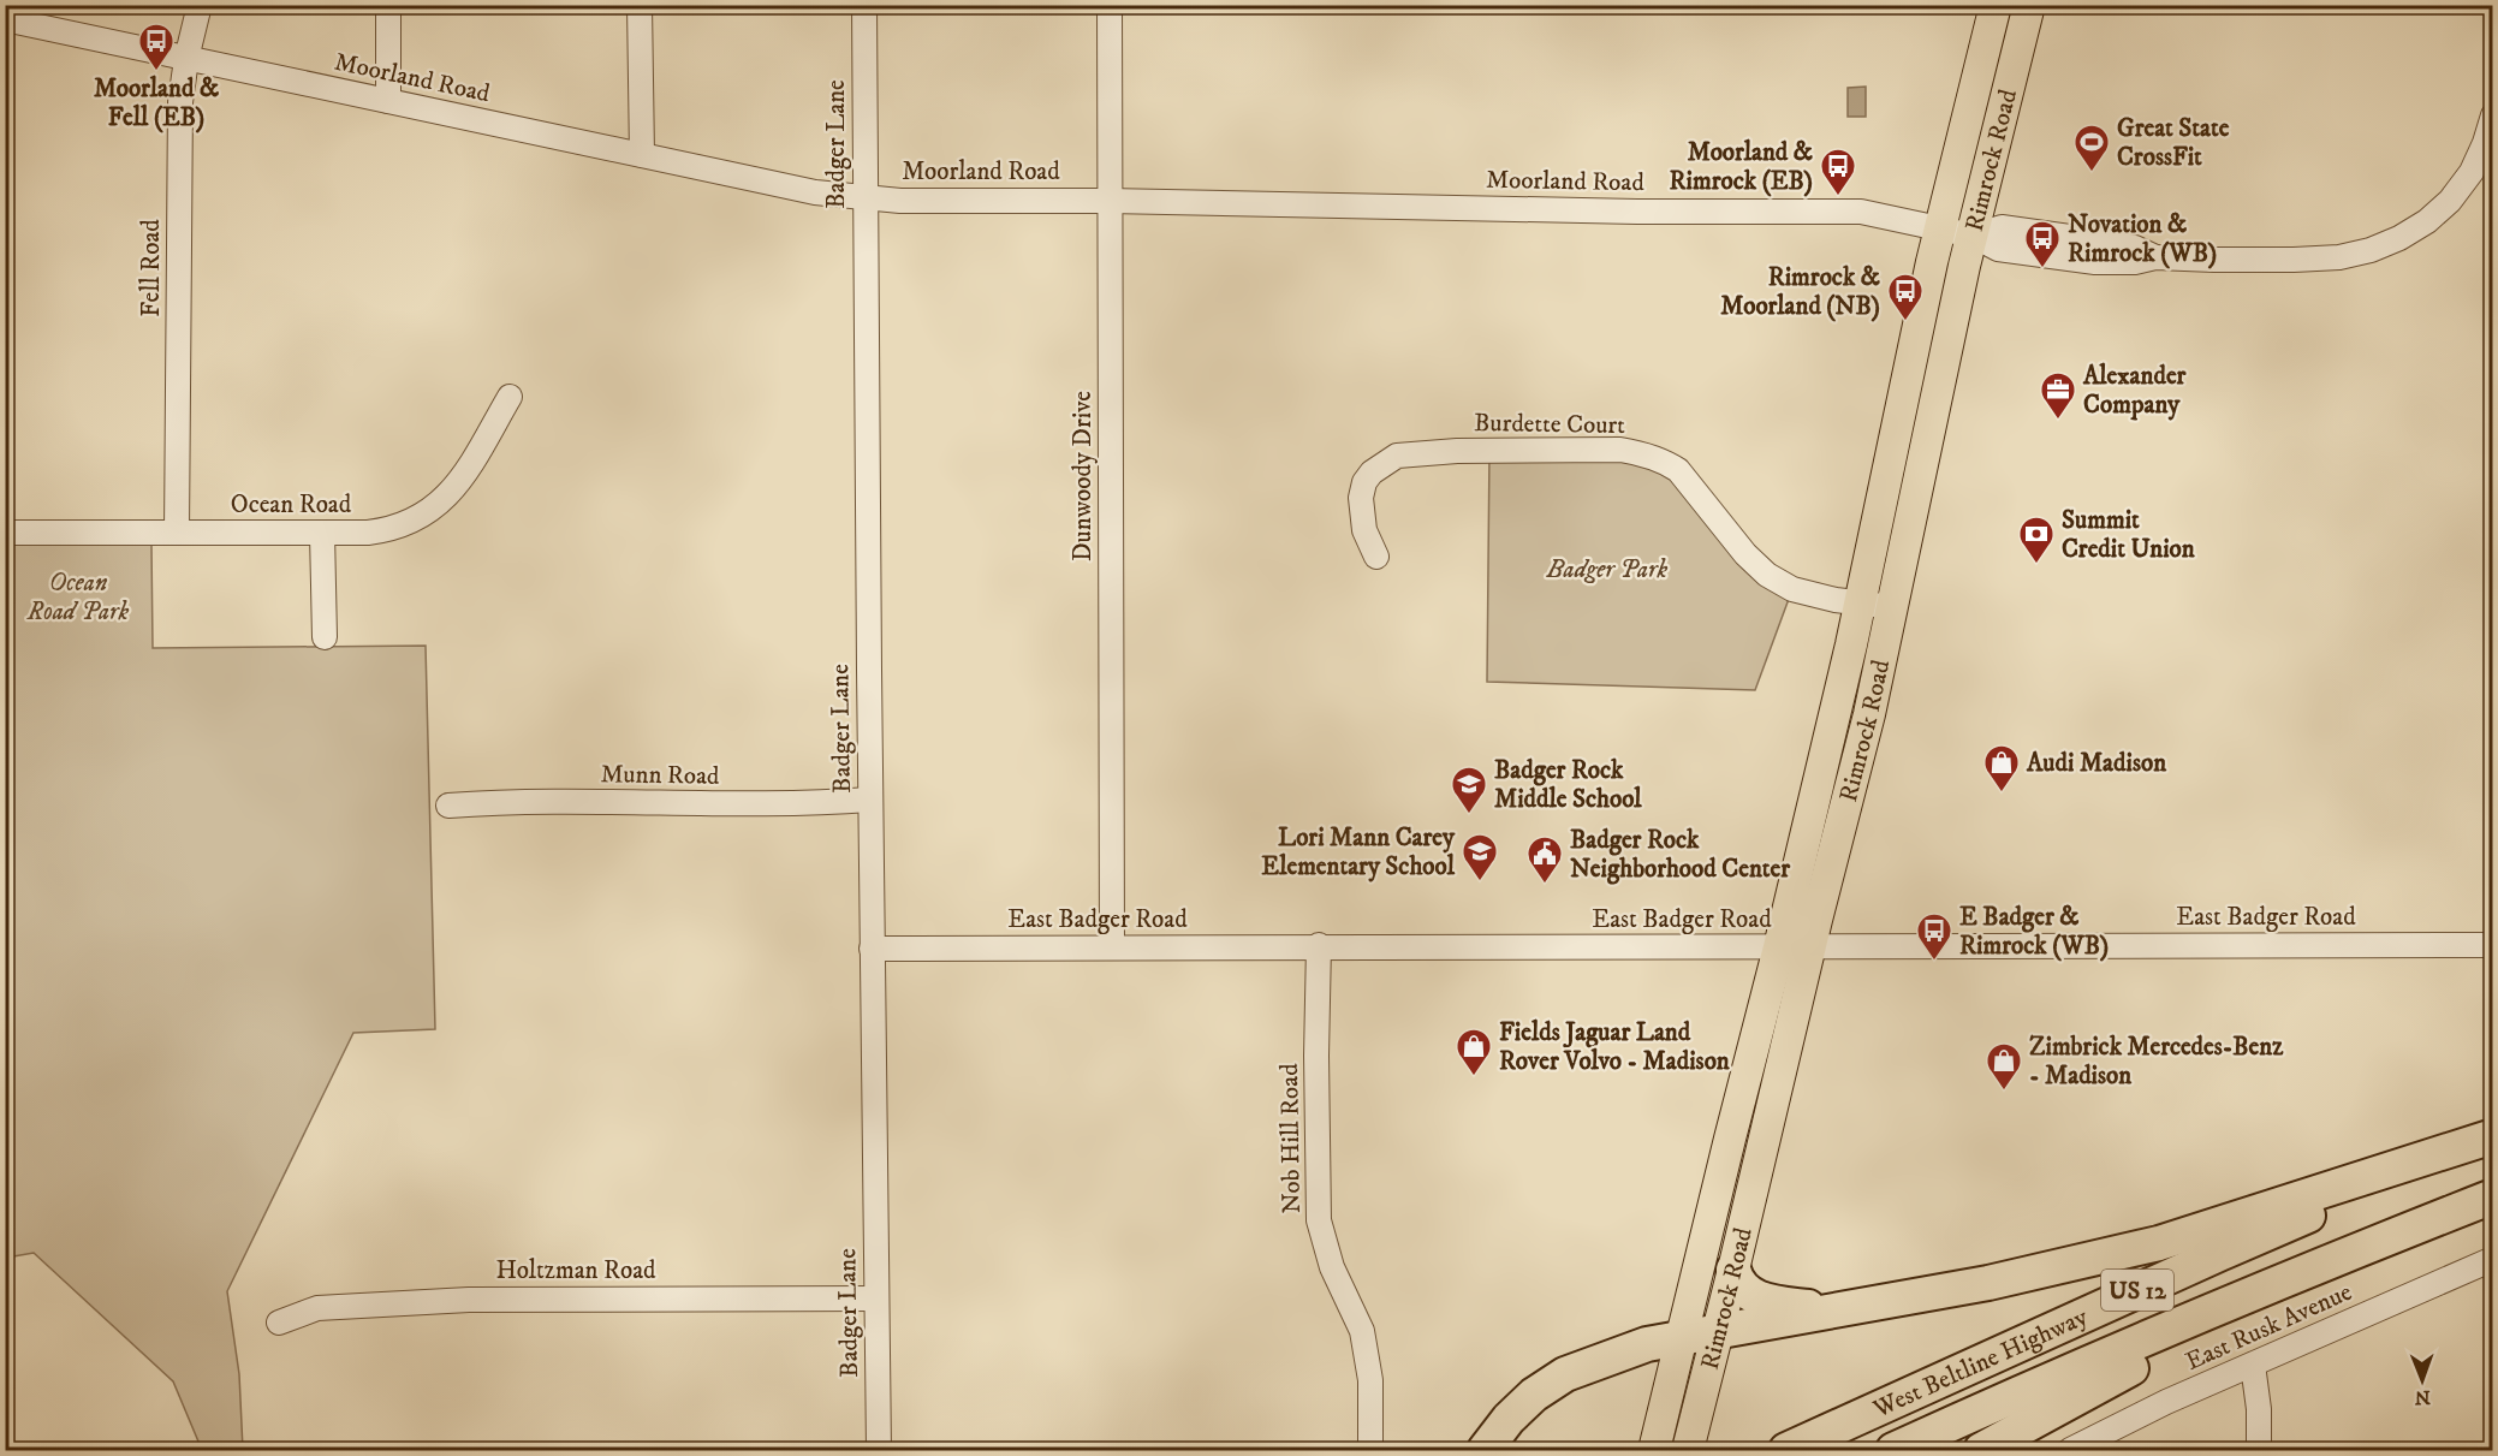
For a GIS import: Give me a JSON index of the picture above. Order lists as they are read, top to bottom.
{
  "streets": {
    "highway": ["US 12", "West Beltline Highway"],
    "main road": ["Rimrock Road"],
    "street": [
      "Moorland Road",
      "Badger Lane",
      "Fell Road",
      "Burdette Court",
      "Dunwoody Drive",
      "Ocean Road",
      "Munn Road",
      "East Badger Road",
      "Nob Hill Road",
      "Holtzman Road",
      "East Rusk Avenue"
    ]
  },
  "crossings": [
    ["Moorland Road", "Badger Lane"],
    ["Moorland Road", "Rimrock Road"],
    ["Moorland Road", "Fell Road"],
    ["Moorland Road", "Dunwoody Drive"],
    ["Badger Lane", "Munn Road"],
    ["Badger Lane", "East Badger Road"],
    ["Badger Lane", "Holtzman Road"],
    ["Rimrock Road", "Burdette Court"],
    ["Rimrock Road", "East Badger Road"],
    ["Fell Road", "Ocean Road"],
    ["Dunwoody Drive", "East Badger Road"],
    ["East Badger Road", "Nob Hill Road"]
  ],
  "parks": ["Badger Park", "Ocean Road Park"],
  "places": {
    "bus stop": [
      "Moorland & Fell (EB)",
      "Moorland & Rimrock (EB)",
      "Novation & Rimrock (WB)",
      "Rimrock & Moorland (NB)",
      "E Badger & Rimrock (WB)"
    ],
    "sports": ["Great State CrossFit"],
    "office": ["Alexander Company"],
    "bank": ["Summit Credit Union"],
    "shop": ["Audi Madison", "Fields Jaguar Land Rover Volvo - Madison", "Zimbrick Mercedes-Benz - Madison"],
    "school or university": ["Badger Rock Middle School", "Lori Mann Carey Elementary School"],
    "public building": ["Badger Rock Neighborhood Center"]
  },
  "north": "bottom"
}
